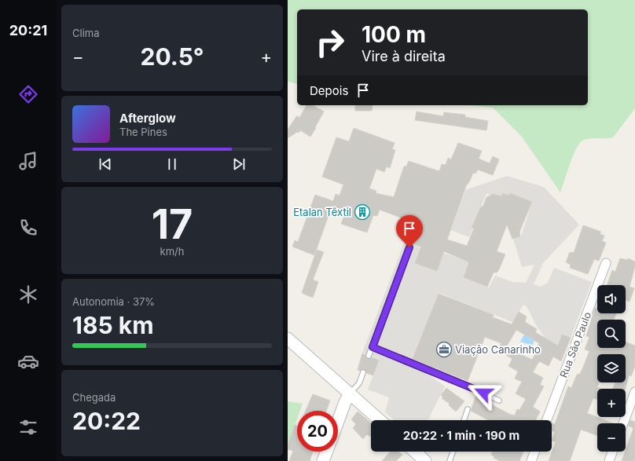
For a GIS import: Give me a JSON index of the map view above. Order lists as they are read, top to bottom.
{
  "streets": {
    "street": ["Rua São Paulo"]
  },
  "places": {
    "building": ["Etalan Têxtil"],
    "office": ["Viação Canarinho"]
  },
  "page": {
    "tabs": "20:21",
    "tile": [
      "Clima",
      ["17", "km/h"],
      ["Autonomia · 37%", "185 km"],
      ["Chegada", "20:22"]
    ],
    "turn": ["100 m", "Vire à direita"],
    "heat": ["−", "20.5°", "+"],
    "then": "Depois",
    "song": ["Afterglow", "The Pines"],
    "map_buttons": ["+", "−"],
    "limit": "20",
    "trip": "20:22 · 1 min · 190 m"
  }
}
